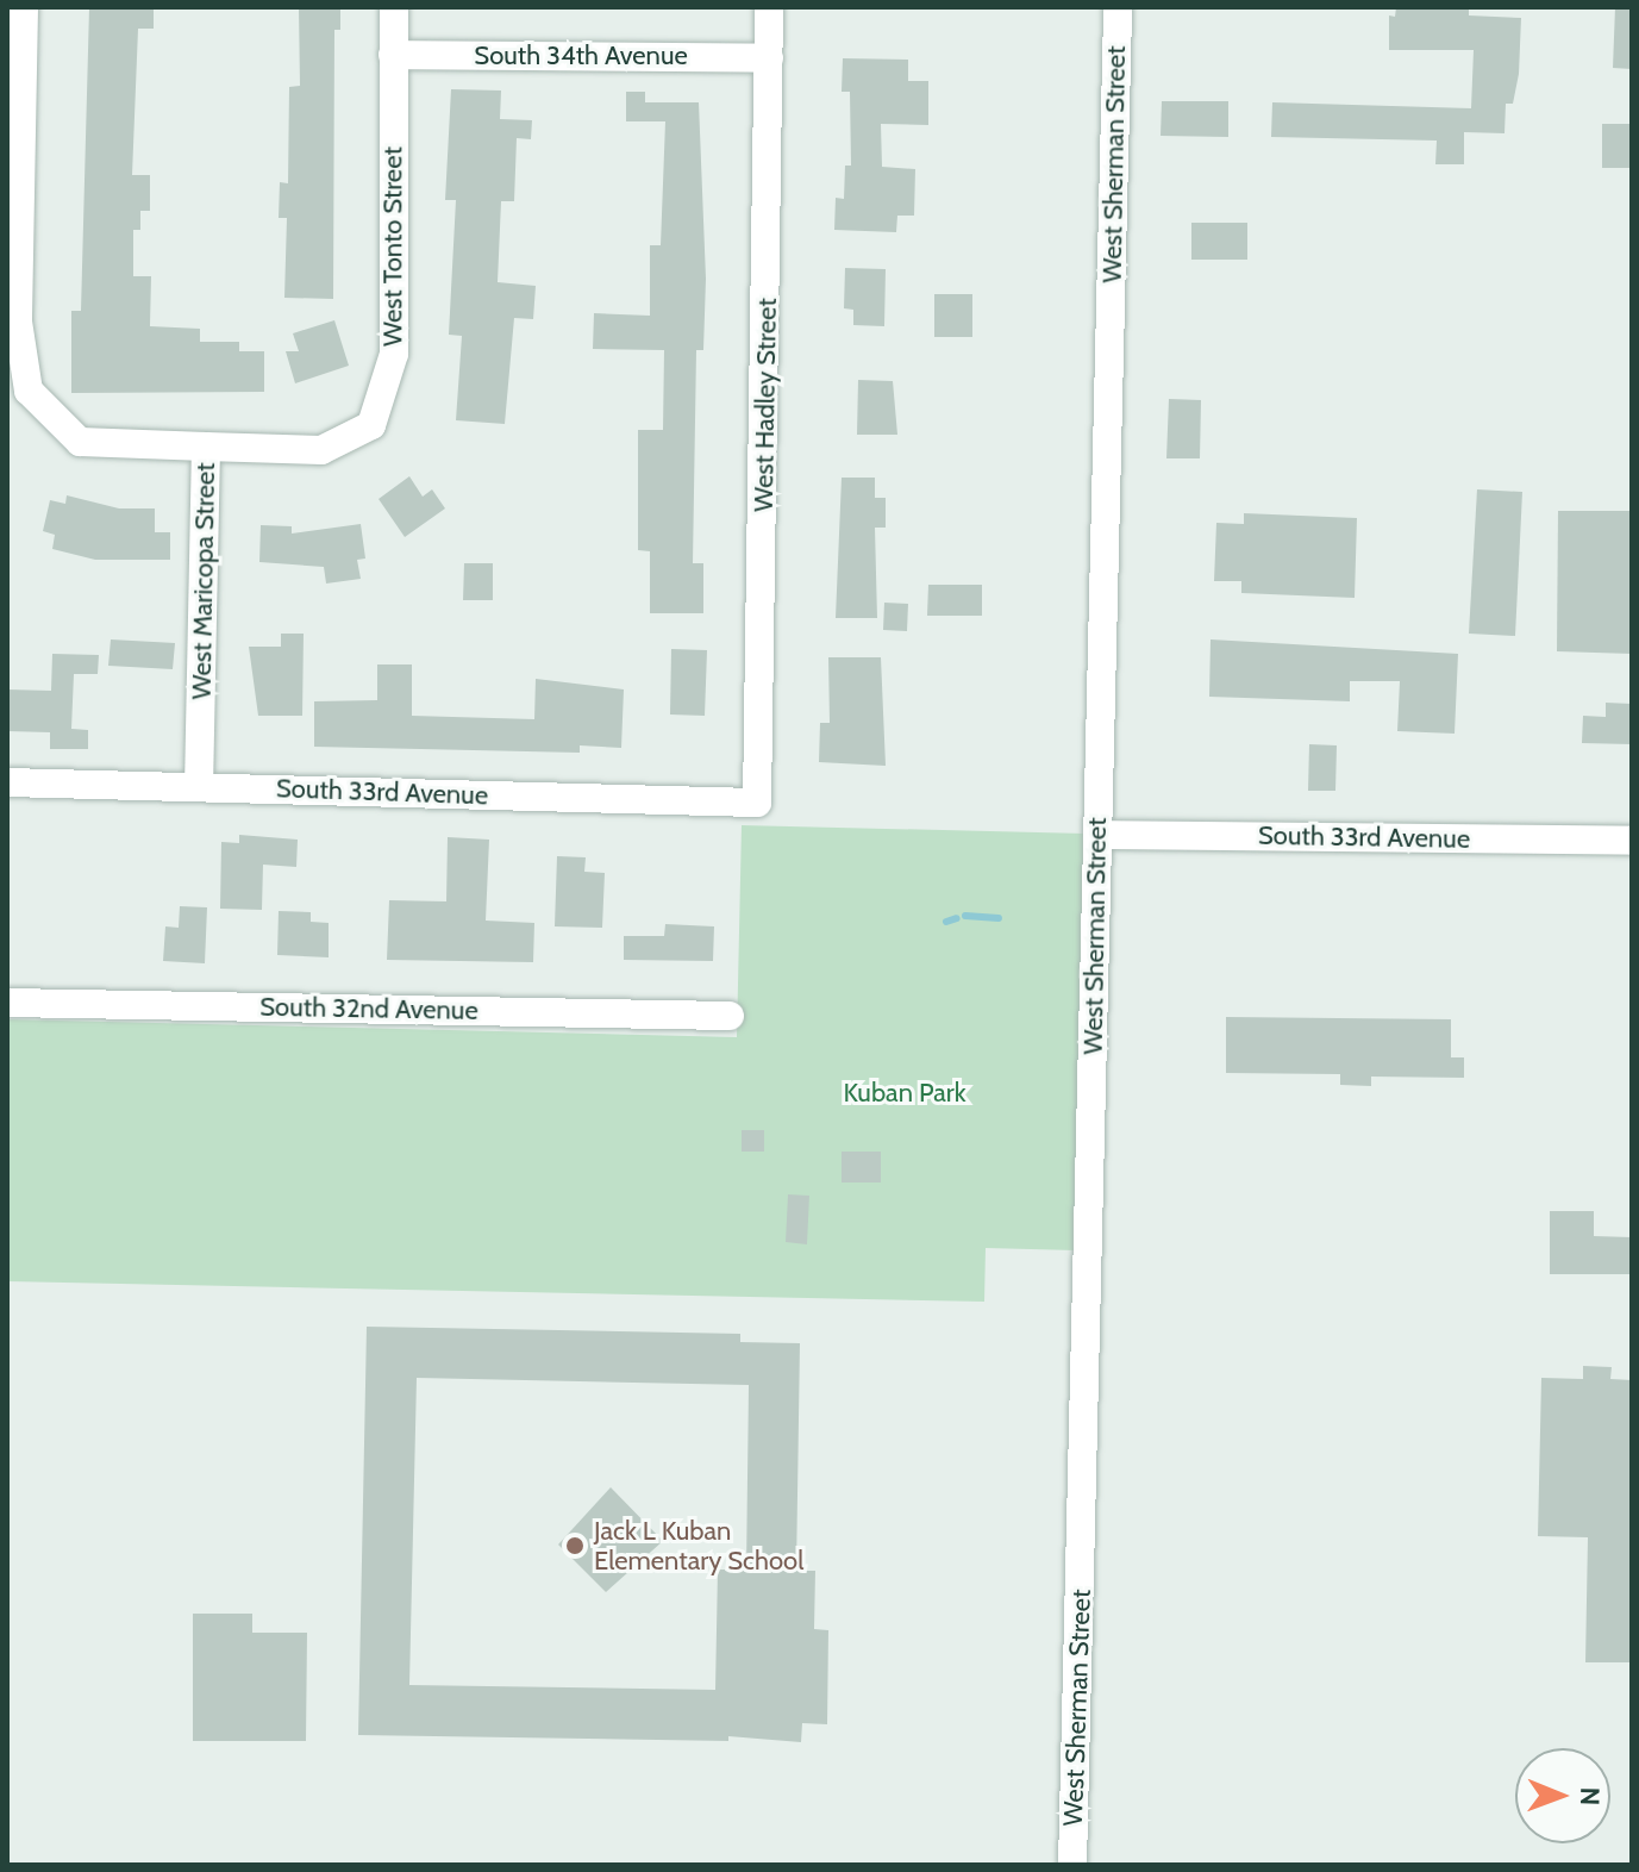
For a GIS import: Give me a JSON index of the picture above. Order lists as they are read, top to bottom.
{
  "streets": {
    "street": [
      "South 34th Avenue",
      "West Sherman Street",
      "West Tonto Street",
      "West Hadley Street",
      "West Maricopa Street",
      "South 33rd Avenue",
      "South 32nd Avenue"
    ]
  },
  "crossings": [
    ["South 34th Avenue", "West Tonto Street"],
    ["South 34th Avenue", "West Hadley Street"],
    ["West Sherman Street", "South 33rd Avenue"],
    ["West Tonto Street", "West Maricopa Street"],
    ["West Hadley Street", "South 33rd Avenue"],
    ["West Maricopa Street", "South 33rd Avenue"]
  ],
  "parks": ["Kuban Park"],
  "places": ["Jack L Kuban Elementary School"],
  "north": "right"
}
